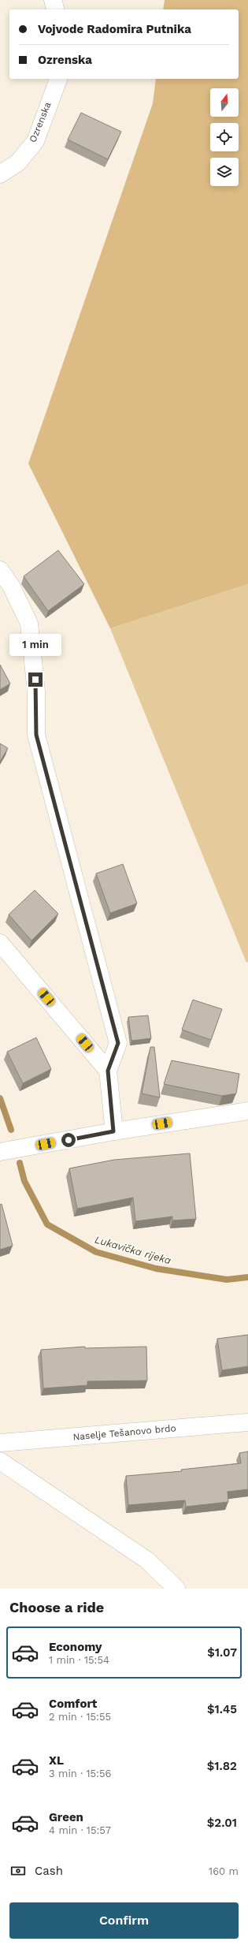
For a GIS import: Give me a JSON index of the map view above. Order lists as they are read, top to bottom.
{
  "streets": {
    "street": ["Ozrenska", "Naselje Tešanovo brdo"]
  },
  "water": ["Lukavička rijeka"],
  "north": "top",
  "page": {
    "banner": ["Vojvode Radomira Putnika", "Ozrenska"],
    "bubble": "1 min",
    "heading": "Choose a ride",
    "list": [
      {
        "name": "Economy",
        "note": "1 min · 15:54",
        "value": "$1.07"
      },
      {
        "name": "Comfort",
        "note": "2 min · 15:55",
        "value": "$1.45"
      },
      {
        "name": "XL",
        "note": "3 min · 15:56",
        "value": "$1.82"
      },
      {
        "name": "Green",
        "note": "4 min · 15:57",
        "value": "$2.01"
      }
    ],
    "pay": ["Cash", "160 m"],
    "buttons": "Confirm"
  }
}
